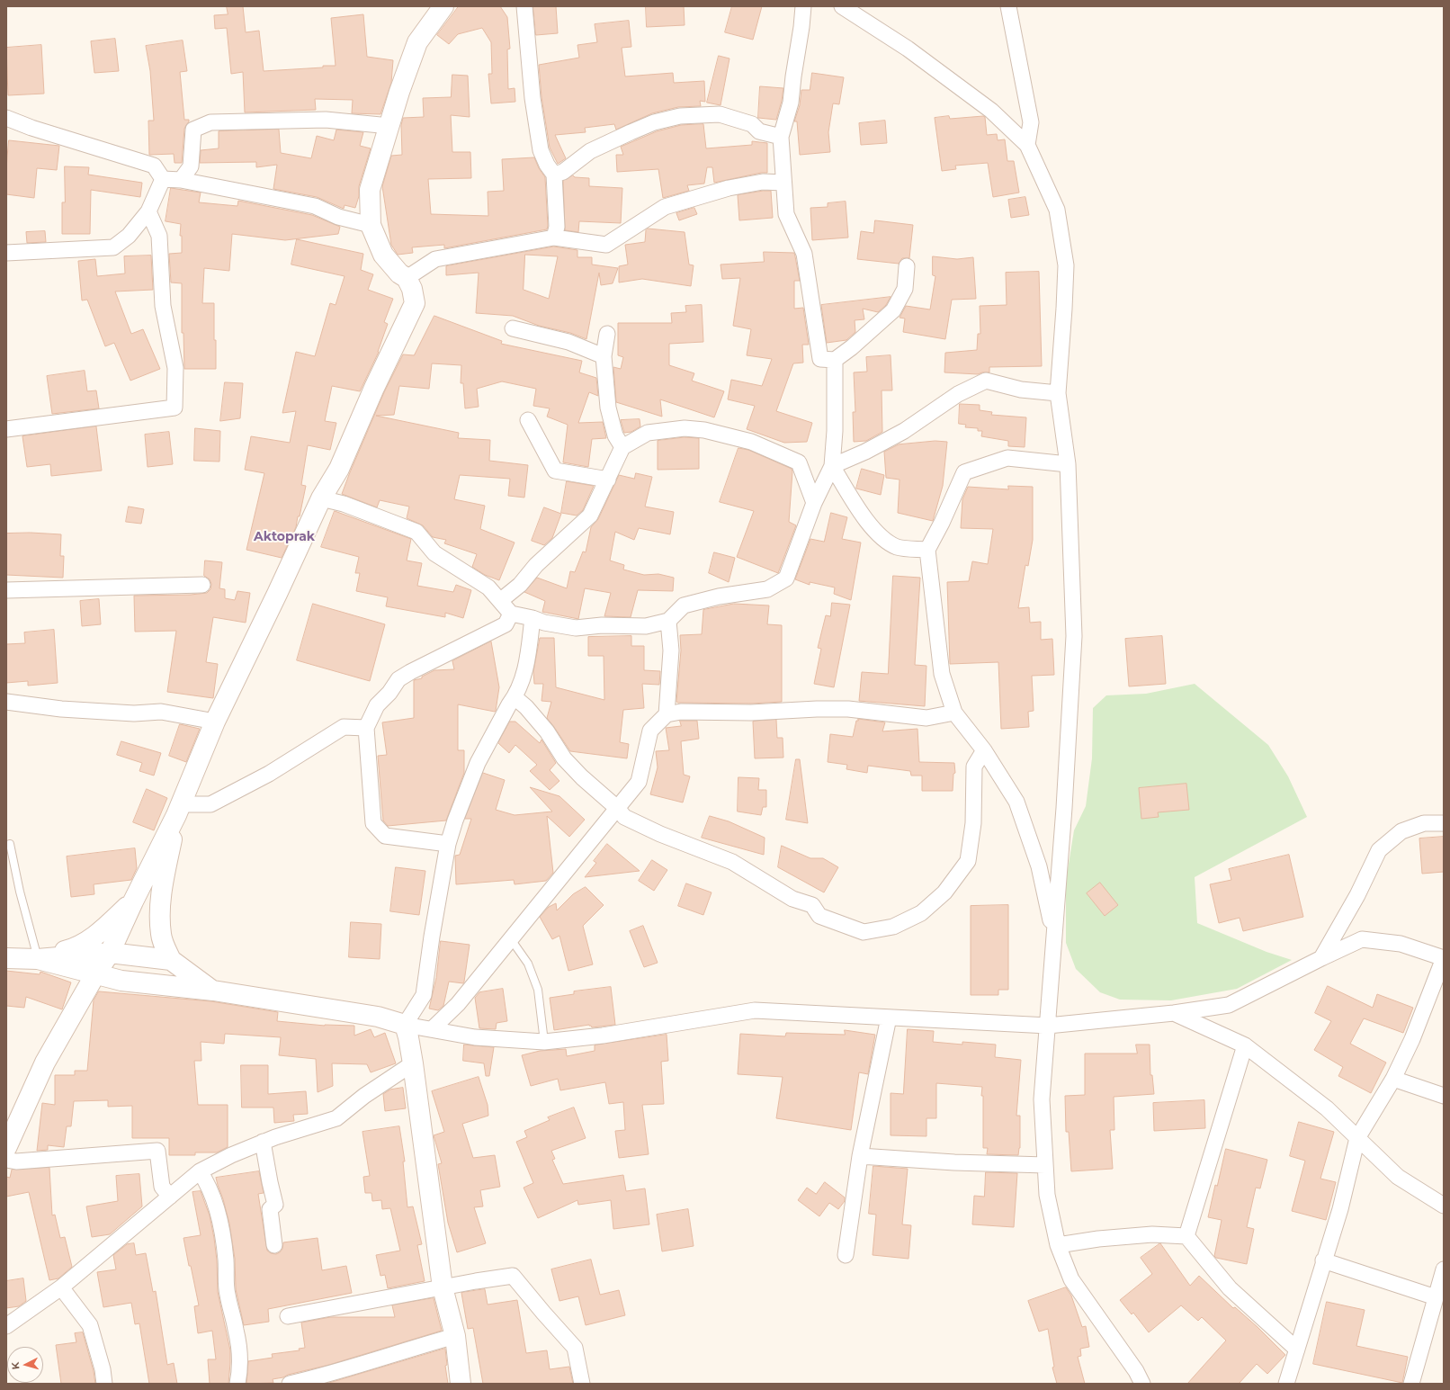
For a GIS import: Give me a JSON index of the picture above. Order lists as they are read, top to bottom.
{
  "districts": ["Aktoprak"],
  "north": "left"
}
